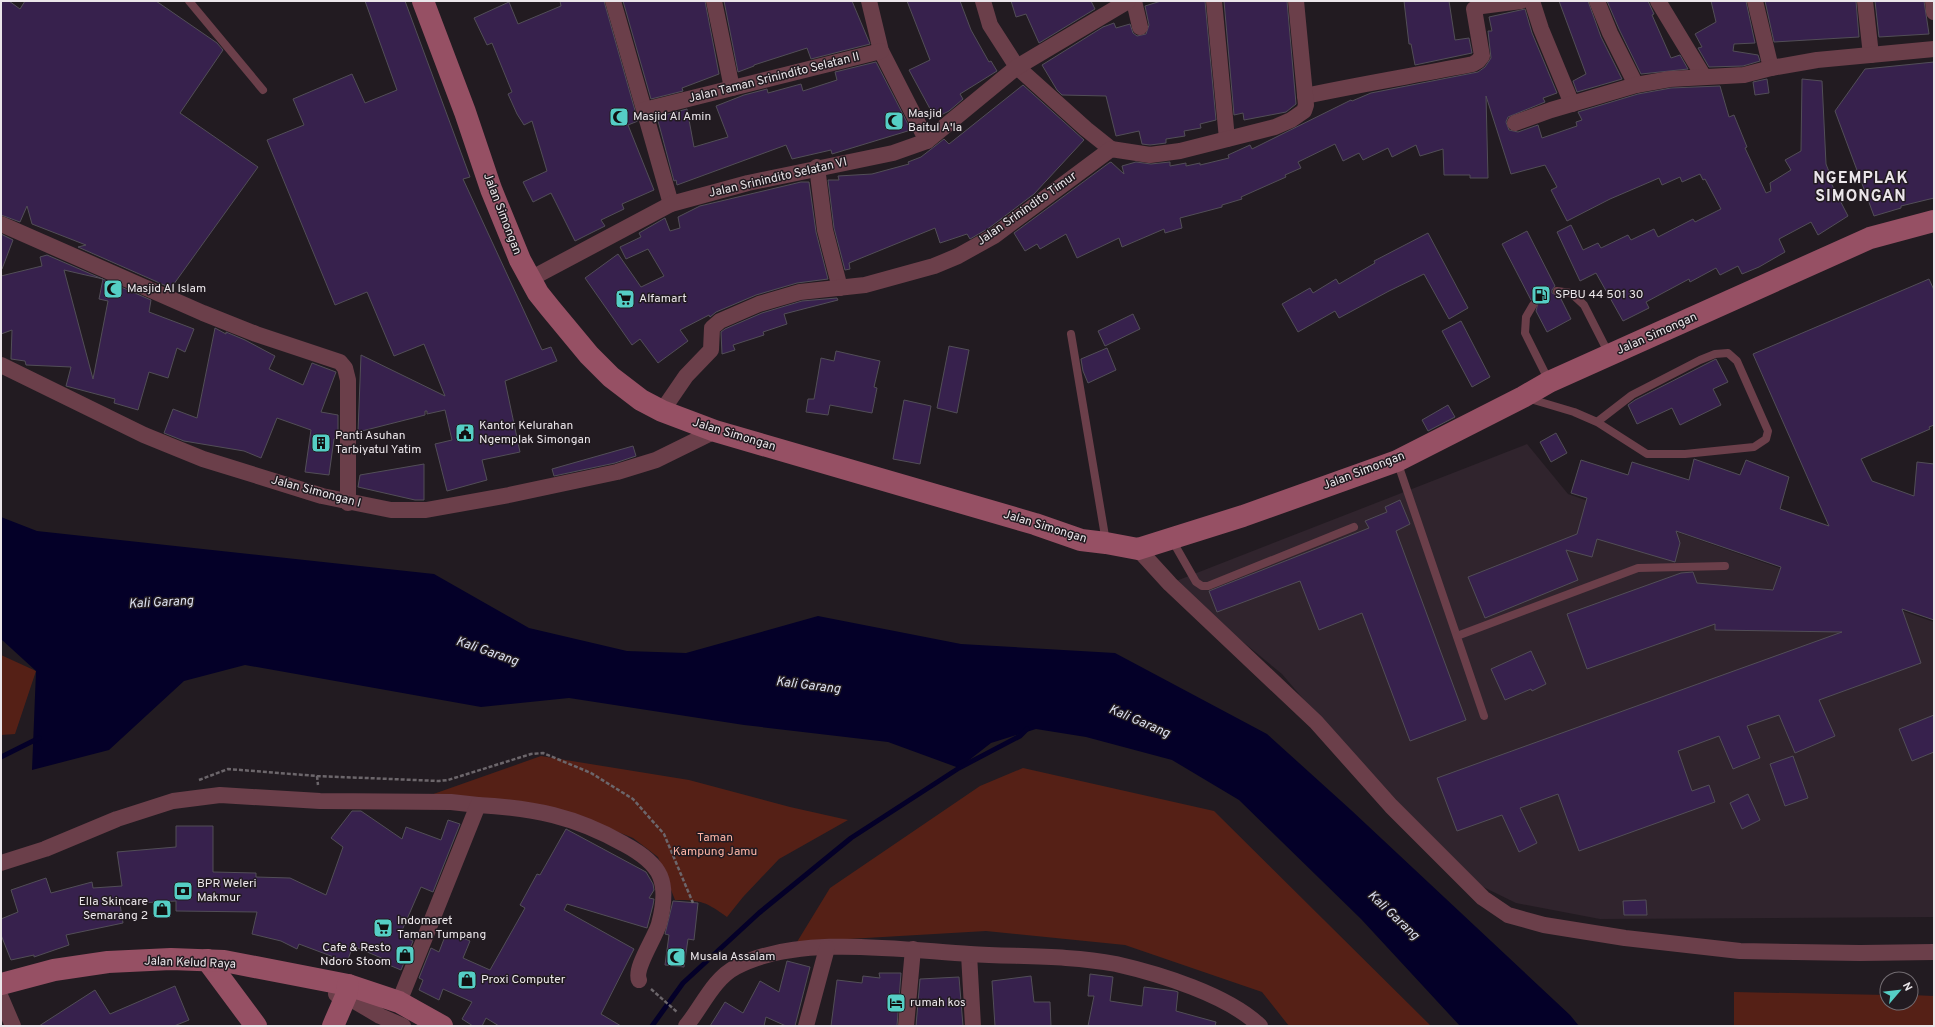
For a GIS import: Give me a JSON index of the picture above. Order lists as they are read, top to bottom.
{
  "streets": {
    "main road": ["Jalan Simongan", "Jalan Kelud Raya"],
    "street": [
      "Jalan Taman Srinindito Selatan II",
      "Jalan Srinindito Selatan VI",
      "Jalan Srinindito Timur",
      "Jalan Simongan I"
    ]
  },
  "crossings": [
    ["Jalan Srinindito Selatan VI", "Jalan Simongan"],
    ["Jalan Srinindito Timur", "Jalan Simongan"],
    ["Jalan Simongan", "Jalan Simongan I"]
  ],
  "districts": ["NGEMPLAK SIMONGAN"],
  "water": ["Kali Garang"],
  "parks": ["Taman Kampung Jamu"],
  "places": {
    "mosque": [
      "Masjid Al Amin",
      "Masjid Baitul A'la",
      "Masjid Al Islam",
      "Musala Assalam"
    ],
    "fuel station": ["SPBU 44 501 30"],
    "supermarket": ["Alfamart", "Indomaret Taman Tumpang"],
    "public building": ["Kantor Kelurahan Ngemplak Simongan"],
    "building": ["Panti Asuhan Tarbiyatul Yatim"],
    "bank": ["BPR Weleri Makmur"],
    "shop": ["Ella Skincare Semarang 2", "Cafe & Resto Ndoro Stoom", "Proxi Computer"],
    "hotel": ["rumah kos"]
  },
  "north": "top right"
}
